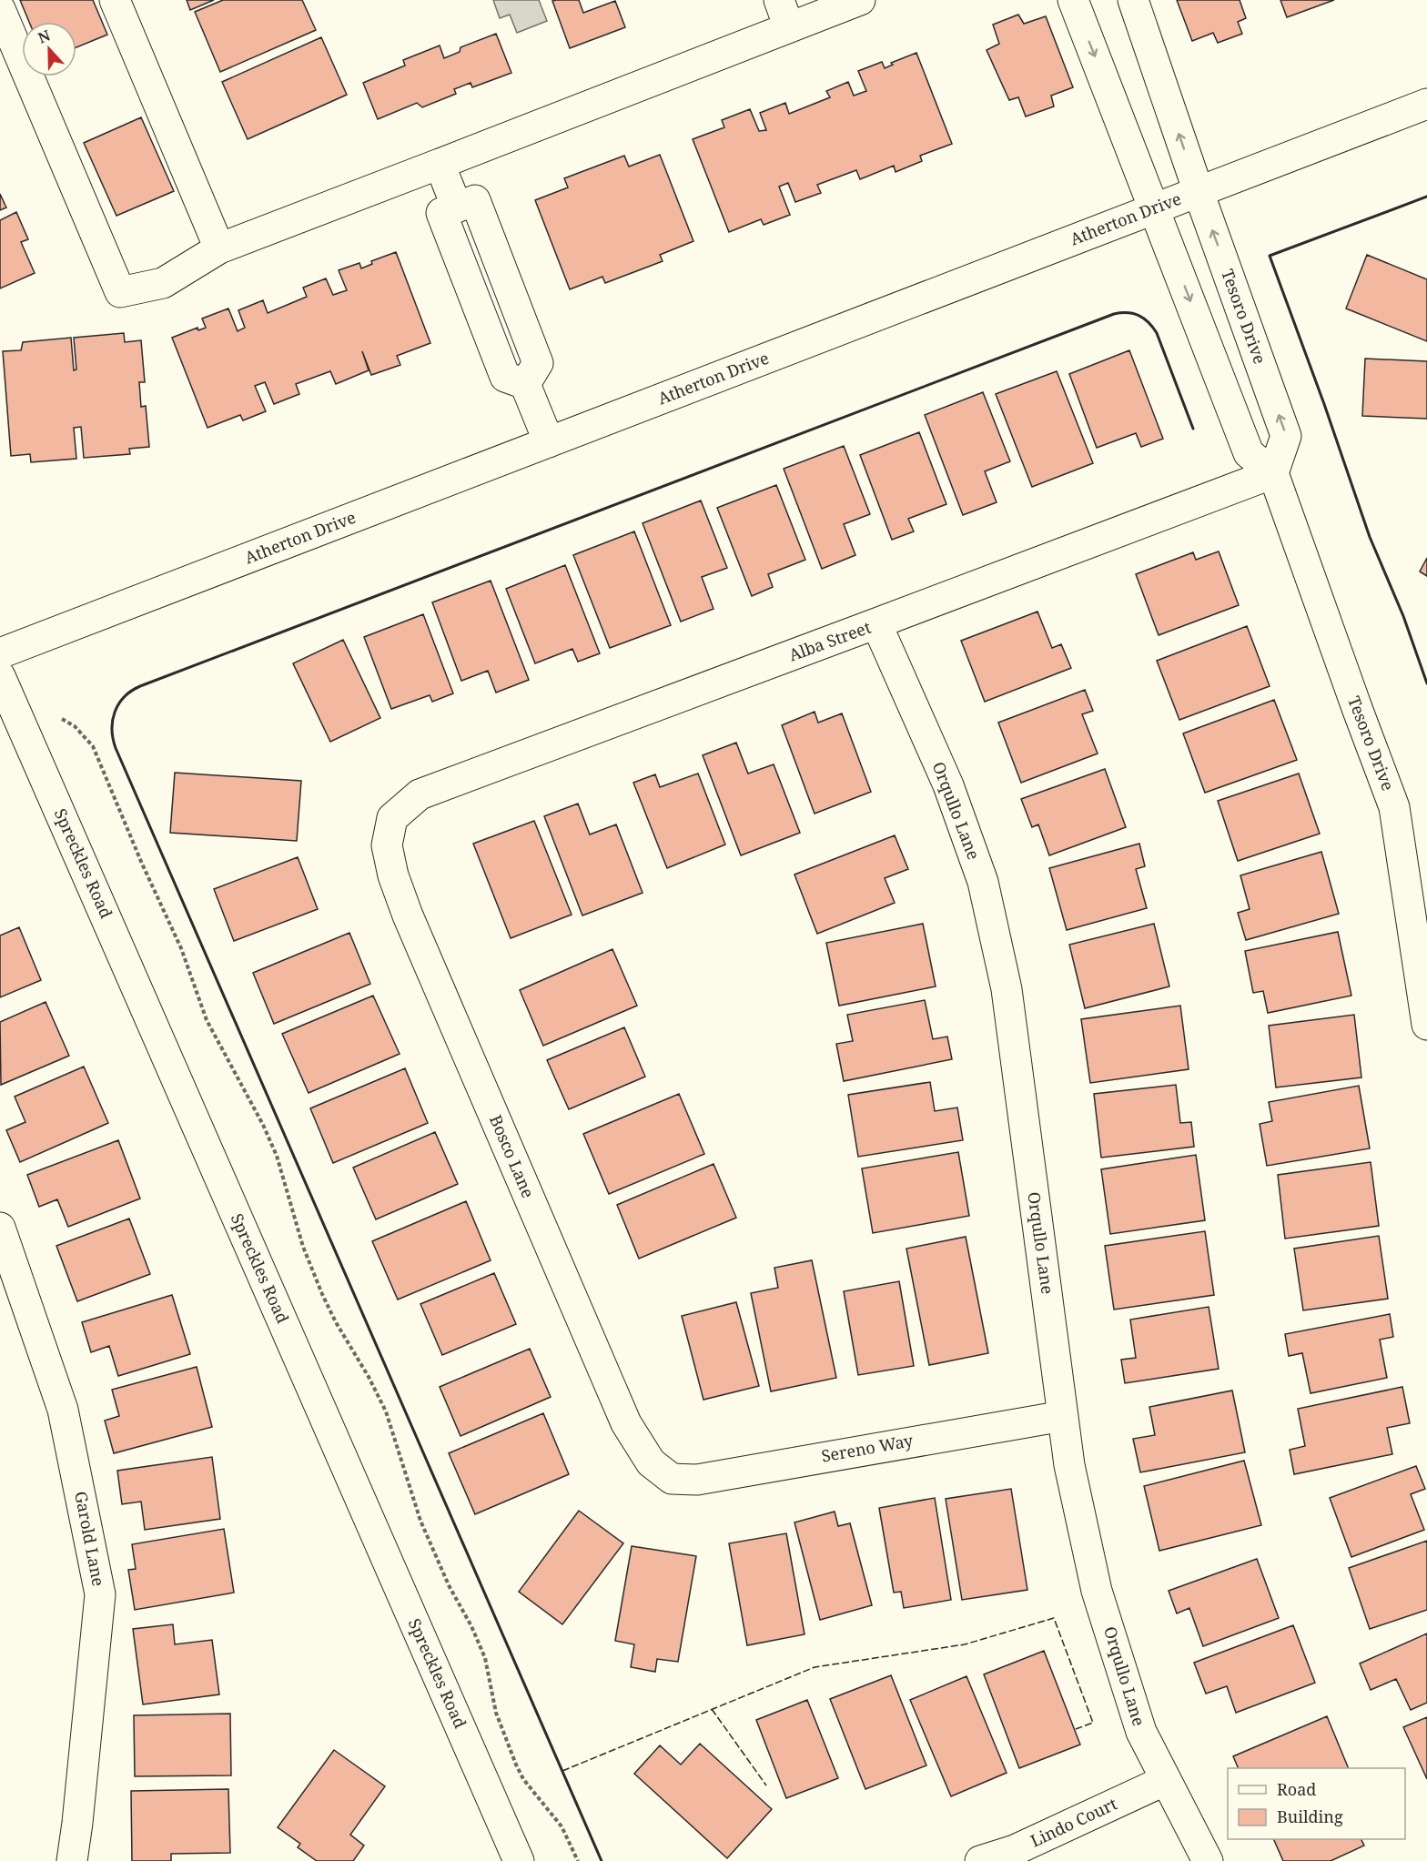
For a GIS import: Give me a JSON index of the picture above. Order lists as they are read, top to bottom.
{
  "streets": {
    "street": [
      "Atherton Drive",
      "Tesoro Drive",
      "Alba Street",
      "Orqullo Lane",
      "Spreckles Road",
      "Bosco Lane",
      "Sereno Way",
      "Garold Lane",
      "Lindo Court"
    ]
  },
  "crossings": [
    ["Atherton Drive", "Tesoro Drive"],
    ["Tesoro Drive", "Alba Street"],
    ["Alba Street", "Orqullo Lane"],
    ["Alba Street", "Bosco Lane"],
    ["Orqullo Lane", "Sereno Way"],
    ["Orqullo Lane", "Lindo Court"],
    ["Bosco Lane", "Sereno Way"]
  ],
  "legend": ["Road", "Building"],
  "north": "top"
}
